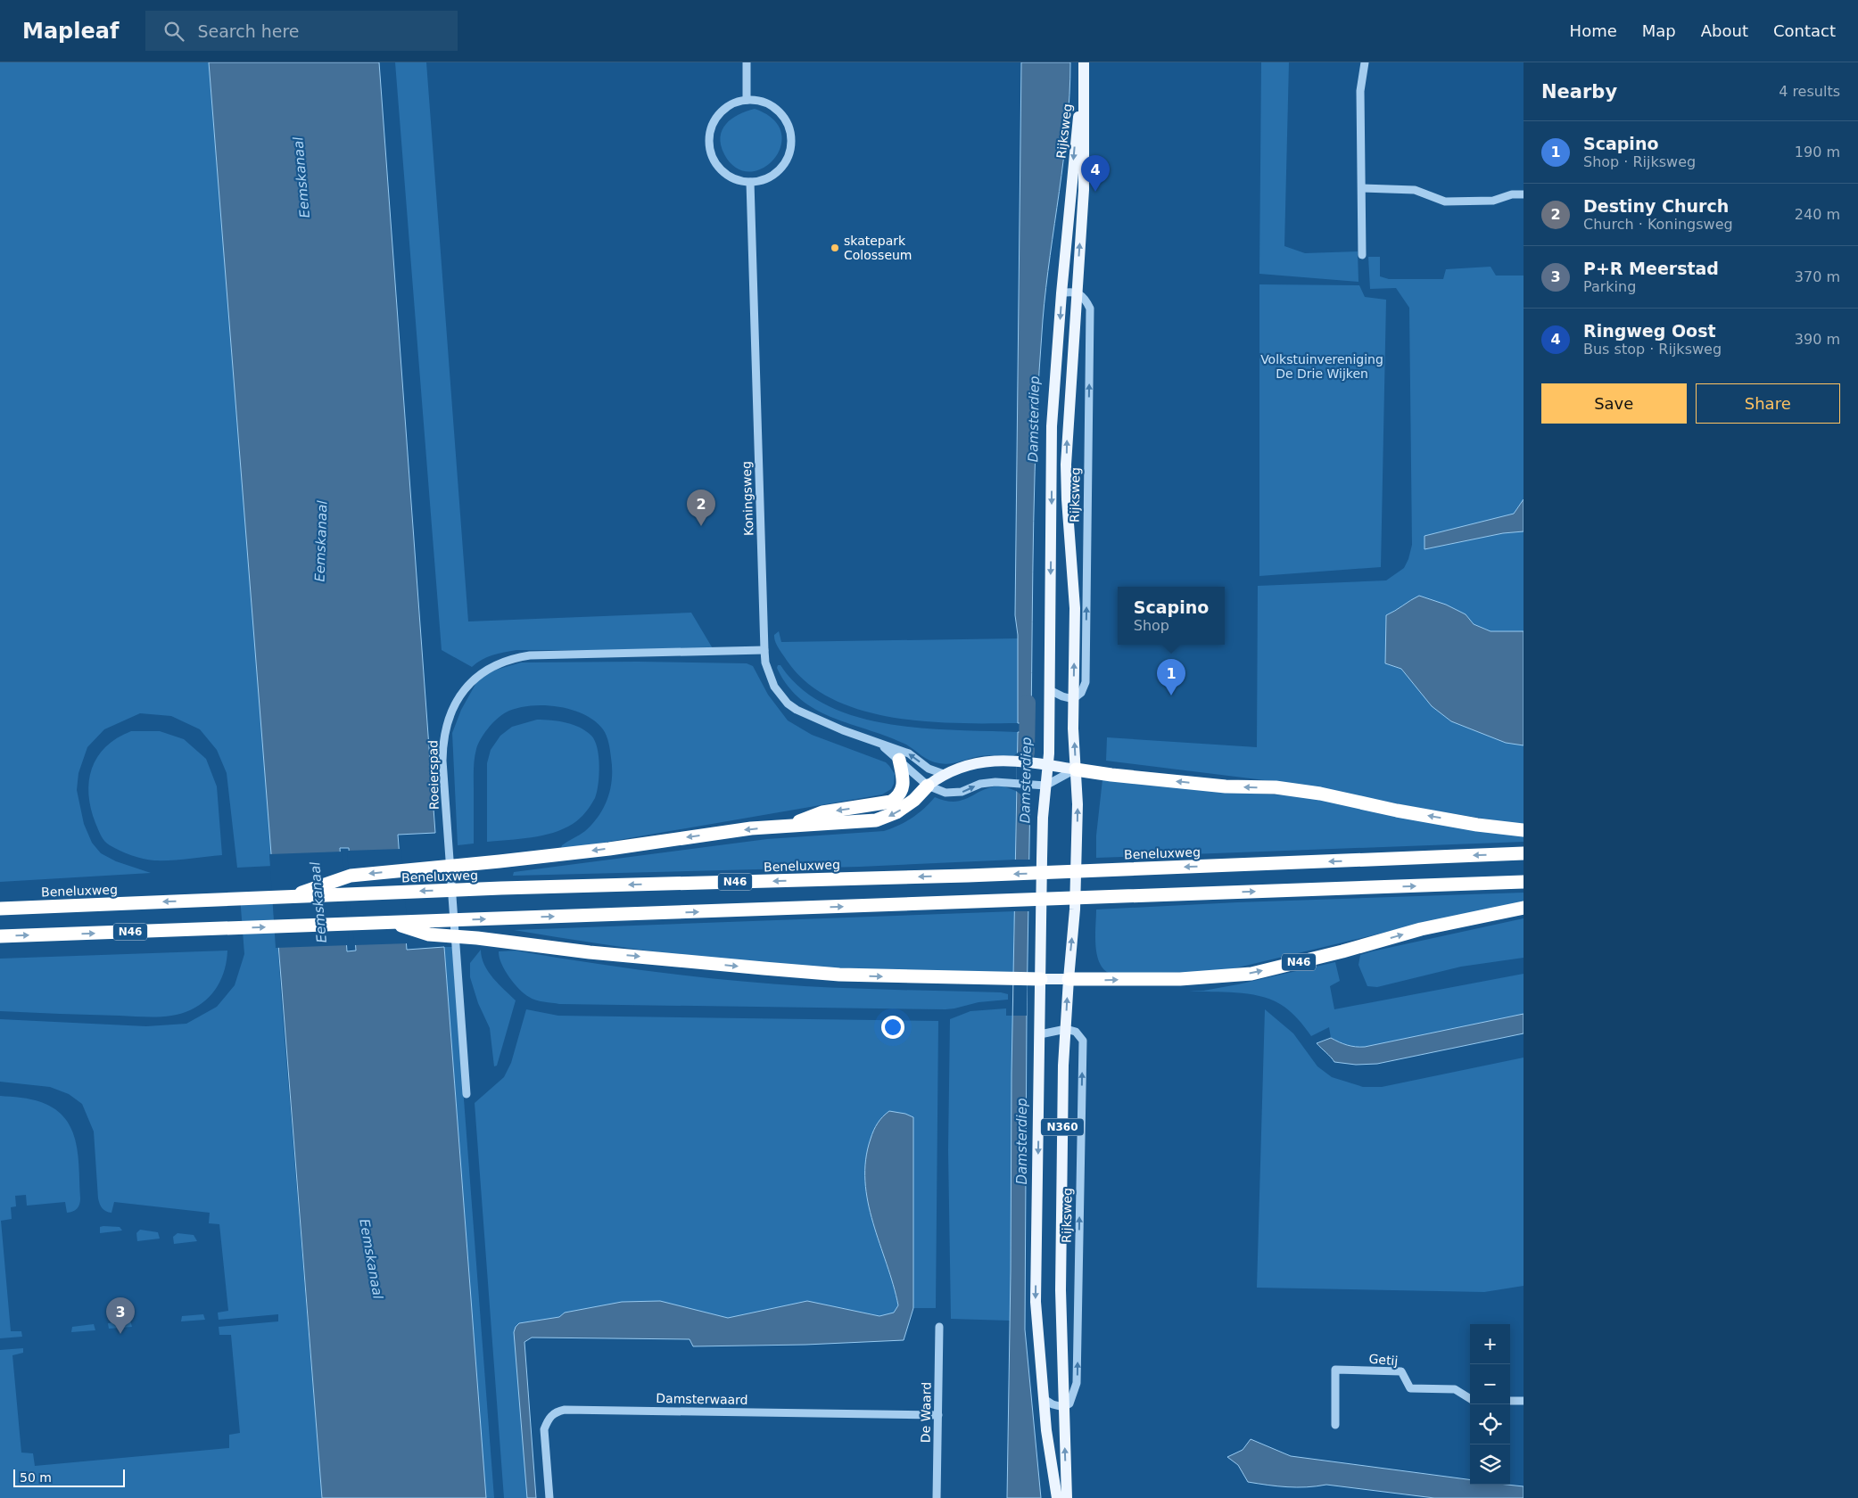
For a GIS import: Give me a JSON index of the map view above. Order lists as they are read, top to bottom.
{
  "streets": {
    "highway": ["Beneluxweg", "N46"],
    "main road": ["Rijksweg", "N360"],
    "street": [
      "Koningsweg",
      "Roeierspad",
      "Getij",
      "Damsterwaard",
      "De Waard"
    ]
  },
  "crossings": [
    ["Rijksweg", "N46"],
    ["Koningsweg", "Roeierspad"],
    ["Koningsweg", "N46"],
    ["Beneluxweg", "N46"],
    ["Damsterwaard", "De Waard"]
  ],
  "water": ["Eemskanaal", "Damsterdiep"],
  "parks": ["Volkstuinvereniging De Drie Wijken"],
  "places": ["skatepark Colosseum"],
  "scale_bar": "50 m",
  "page": {
    "header": "Mapleaf",
    "search": "Search here",
    "nav": [
      "Home",
      "Map",
      "About",
      "Contact"
    ],
    "heading": ["Nearby", "4 results"],
    "list": [
      {
        "mark": "1",
        "name": "Scapino",
        "note": "Shop · Rijksweg",
        "value": "190 m"
      },
      {
        "mark": "2",
        "name": "Destiny Church",
        "note": "Church · Koningsweg",
        "value": "240 m"
      },
      {
        "mark": "3",
        "name": "P+R Meerstad",
        "note": "Parking",
        "value": "370 m"
      },
      {
        "mark": "4",
        "name": "Ringweg Oost",
        "note": "Bus stop · Rijksweg",
        "value": "390 m"
      }
    ],
    "pins": [
      "4",
      "2",
      "1",
      "3"
    ],
    "buttons": ["Save", "Share"],
    "popup": ["Scapino", "Shop"],
    "map_buttons": ["+", "−"],
    "scale": "50 m"
  }
}
